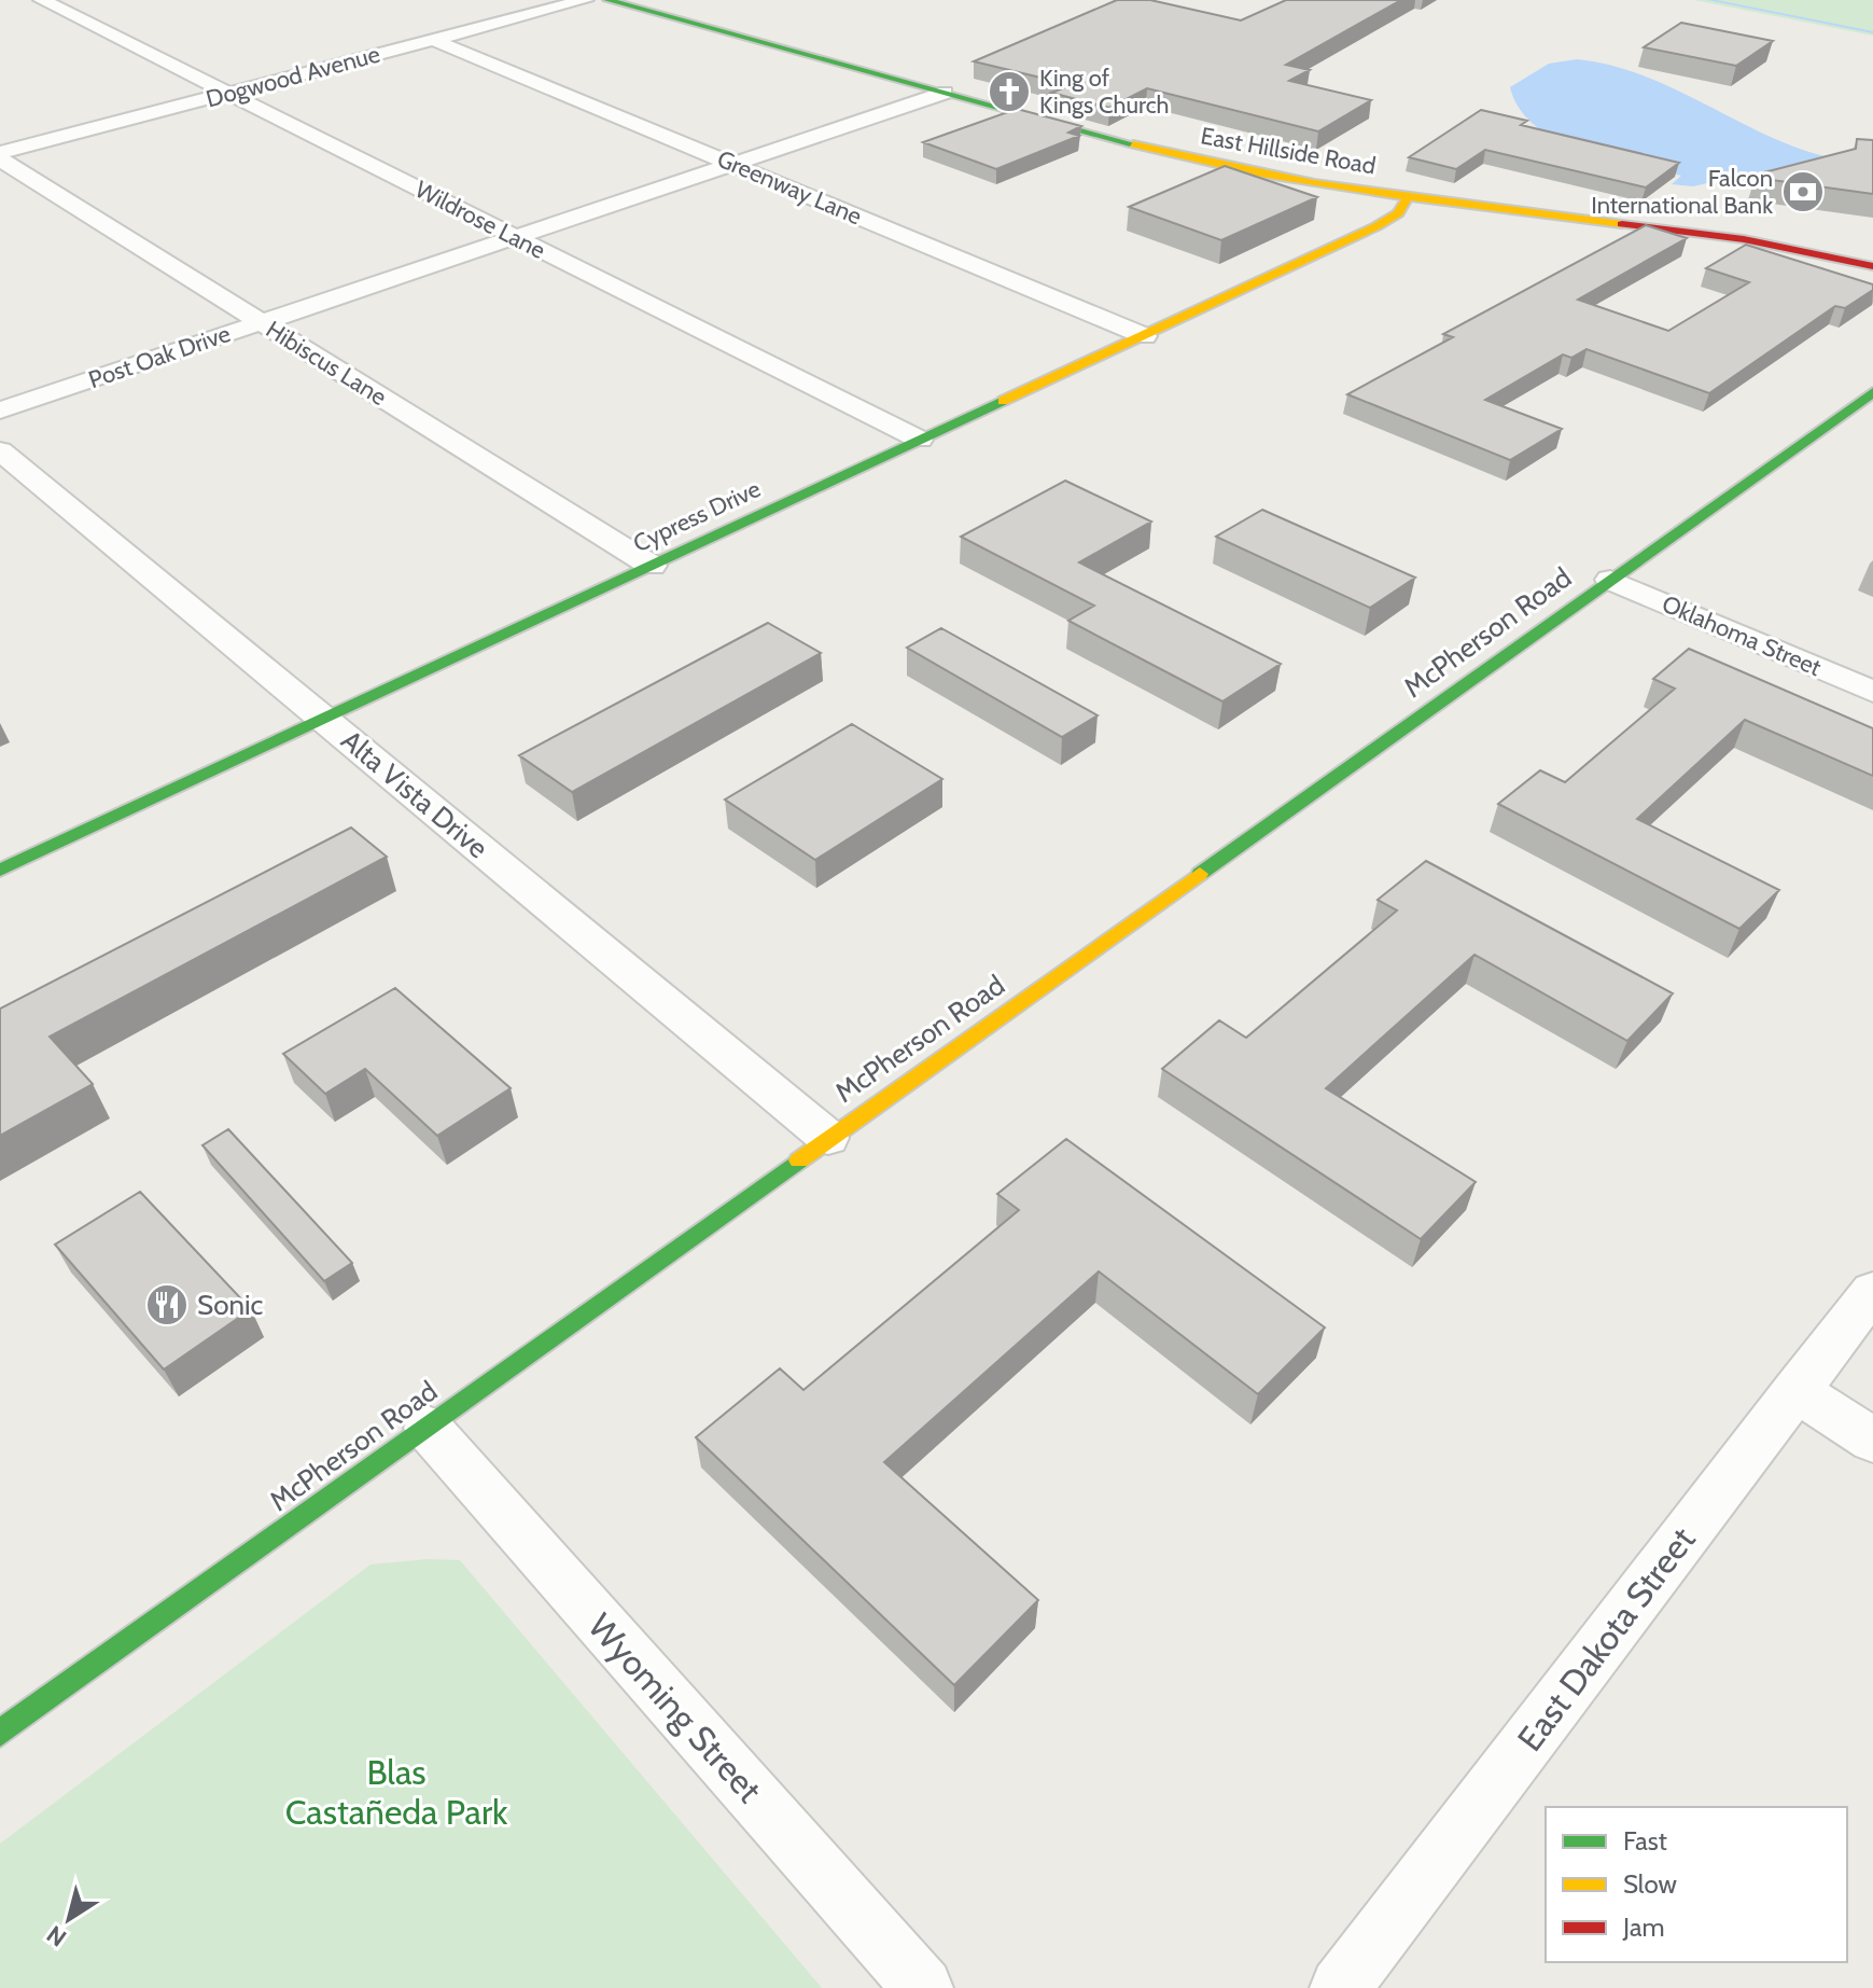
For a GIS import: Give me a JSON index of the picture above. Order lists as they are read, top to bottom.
{
  "streets": {
    "street": [
      "Dogwood Avenue",
      "East Hillside Road",
      "Greenway Lane",
      "Wildrose Lane",
      "Post Oak Drive",
      "Hibiscus Lane",
      "Cypress Drive",
      "McPherson Road",
      "Oklahoma Street",
      "Alta Vista Drive",
      "East Dakota Street",
      "Wyoming Street"
    ]
  },
  "crossings": [
    ["Dogwood Avenue", "Greenway Lane"],
    ["Dogwood Avenue", "Wildrose Lane"],
    ["East Hillside Road", "Post Oak Drive"],
    ["East Hillside Road", "Cypress Drive"],
    ["Greenway Lane", "Post Oak Drive"],
    ["Greenway Lane", "Cypress Drive"],
    ["Wildrose Lane", "Post Oak Drive"],
    ["Wildrose Lane", "Cypress Drive"],
    ["Post Oak Drive", "Hibiscus Lane"],
    ["Hibiscus Lane", "Cypress Drive"],
    ["Cypress Drive", "Alta Vista Drive"],
    ["McPherson Road", "Oklahoma Street"],
    ["McPherson Road", "Alta Vista Drive"],
    ["McPherson Road", "Wyoming Street"]
  ],
  "parks": ["Blas Castañeda Park"],
  "places": {
    "church": ["King of Kings Church"],
    "bank": ["Falcon International Bank"],
    "restaurant": ["Sonic"]
  },
  "legend": ["Fast", "Slow", "Jam"],
  "north": "bottom left"
}
